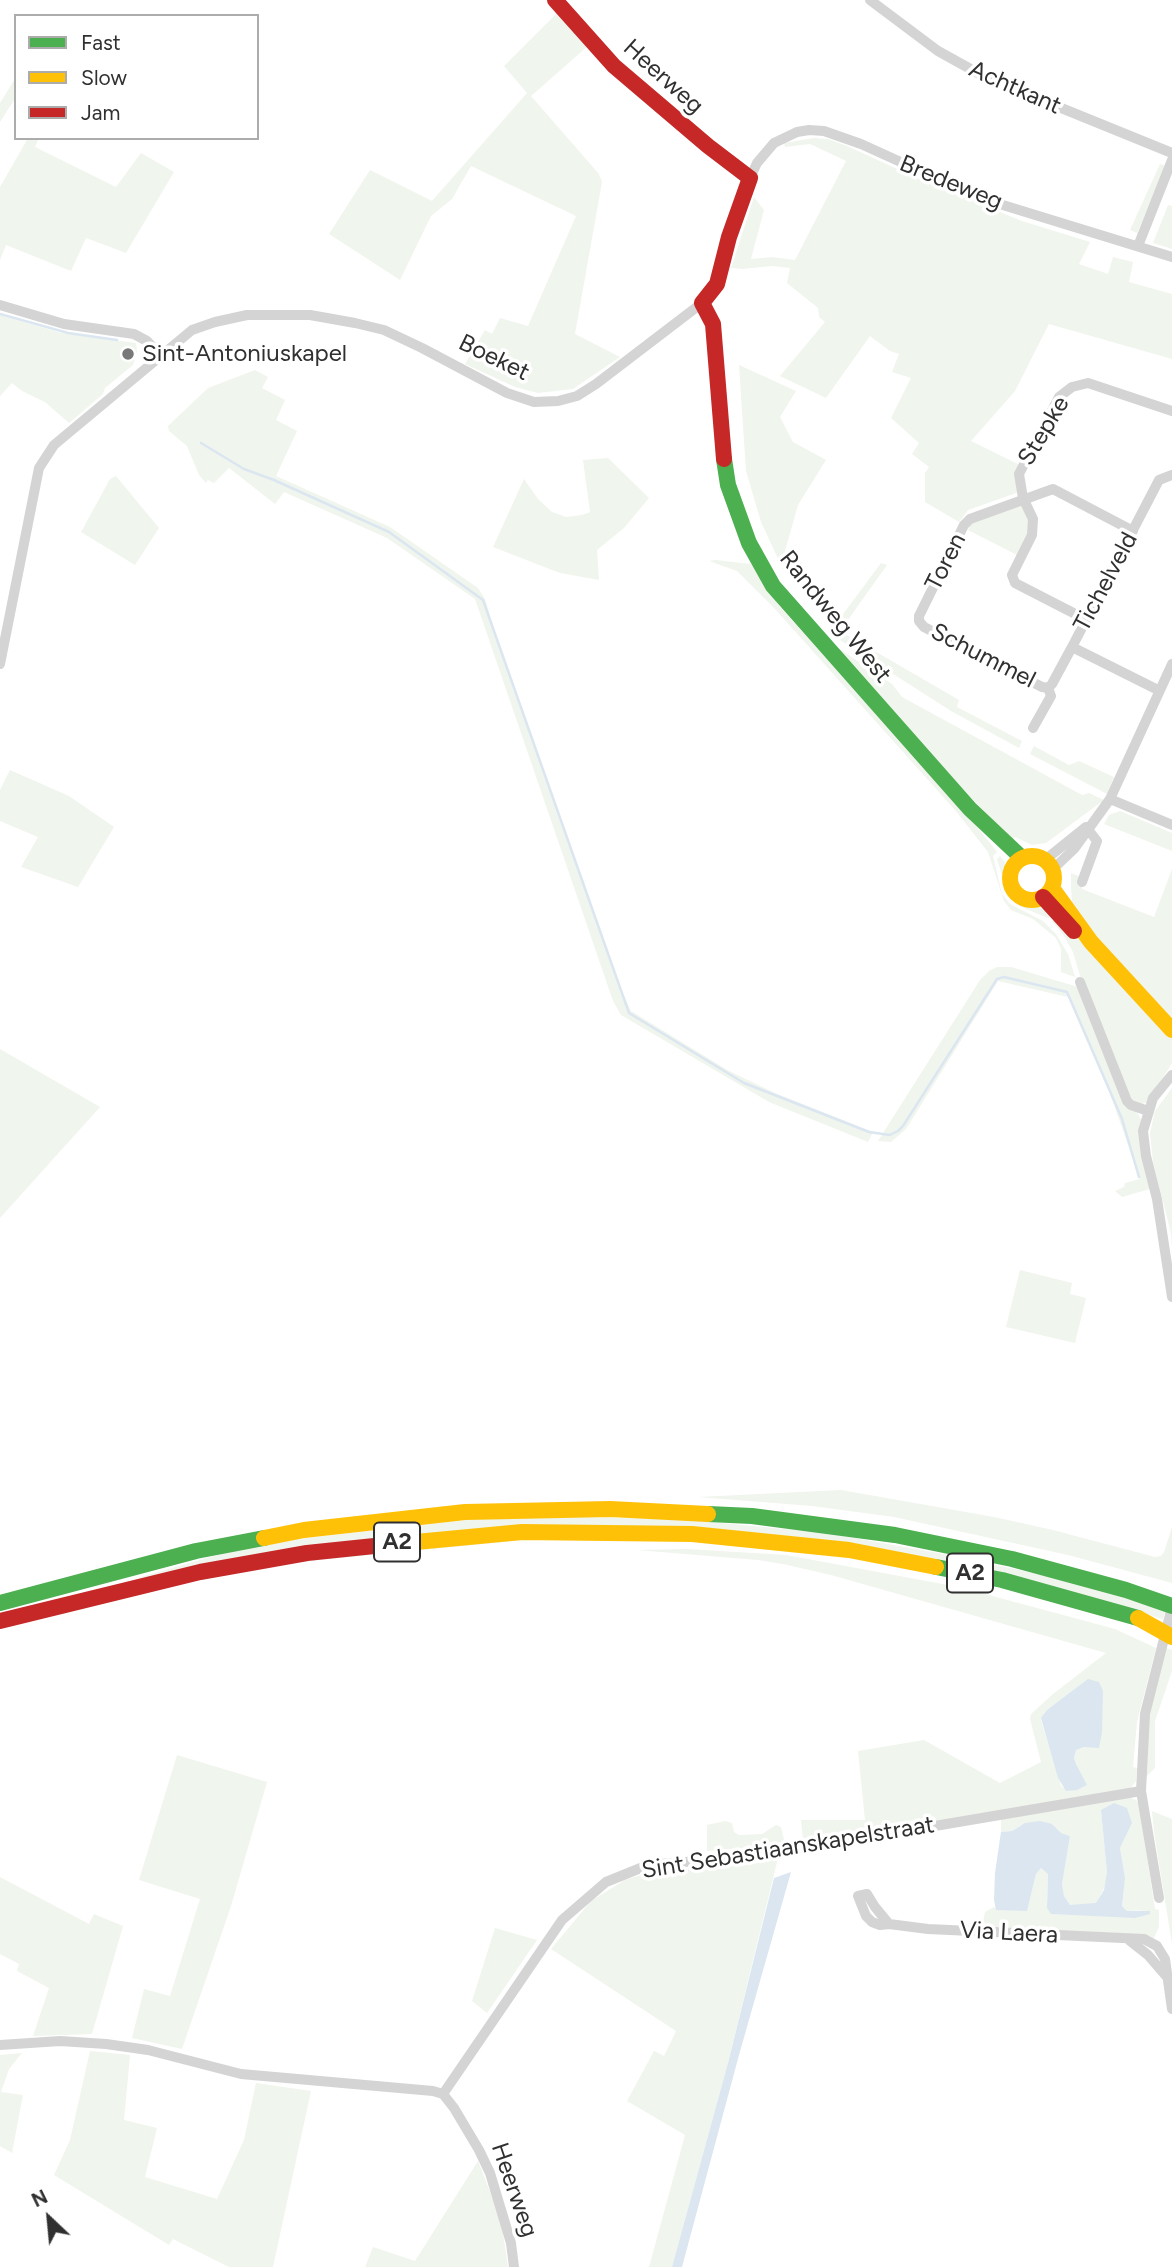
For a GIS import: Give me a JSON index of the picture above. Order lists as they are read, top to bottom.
{
  "streets": {
    "main road": [
      "Heerweg",
      "Boeket",
      "Randweg West",
      "A2"
    ],
    "street": [
      "Achtkant",
      "Bredeweg",
      "Stepke",
      "Toren",
      "Tichelveld",
      "Schummel",
      "Sint Sebastiaanskapelstraat",
      "Via Laera"
    ]
  },
  "crossings": [
    ["Heerweg", "Bredeweg"],
    ["Heerweg", "Boeket"],
    ["Heerweg", "Sint Sebastiaanskapelstraat"],
    ["Bredeweg", "Boeket"],
    ["Boeket", "Randweg West"],
    ["Stepke", "Toren"],
    ["Toren", "Tichelveld"],
    ["Toren", "Schummel"],
    ["Tichelveld", "Schummel"]
  ],
  "places": ["Sint-Antoniuskapel"],
  "legend": ["Fast", "Slow", "Jam"],
  "north": "top left"
}
